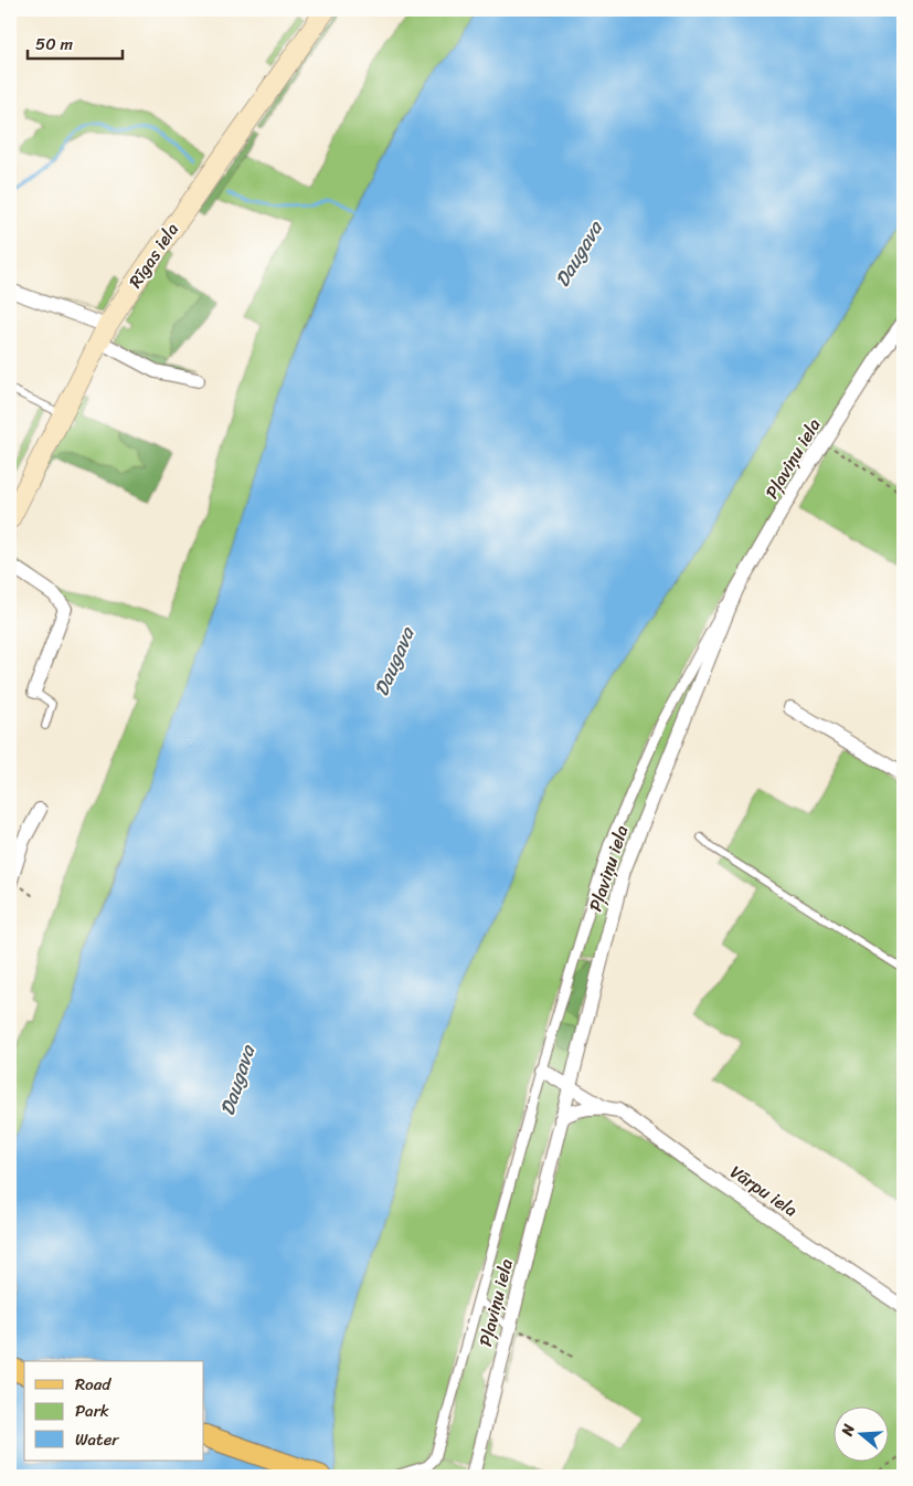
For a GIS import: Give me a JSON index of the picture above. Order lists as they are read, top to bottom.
{
  "streets": {
    "main road": ["Rīgas iela"],
    "street": ["Pļaviņu iela", "Vārpu iela"]
  },
  "crossings": [
    ["Pļaviņu iela", "Vārpu iela"]
  ],
  "water": ["Daugava"],
  "legend": ["Road", "Park", "Water"],
  "scale_bar": "50 m",
  "north": "left"
}
